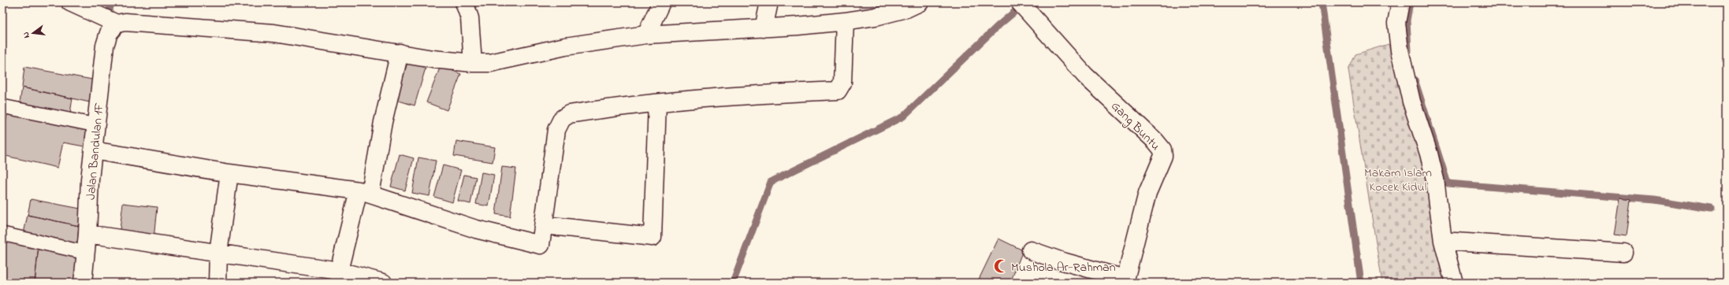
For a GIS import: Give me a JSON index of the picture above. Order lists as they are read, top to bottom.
{
  "streets": {
    "street": ["Gang Buntu", "Jalan Bandulan 1F"]
  },
  "parks": ["Makam Islam Kocek Kidul"],
  "places": {
    "mosque": ["Mushola Ar-Rahman"]
  },
  "north": "left"
}
